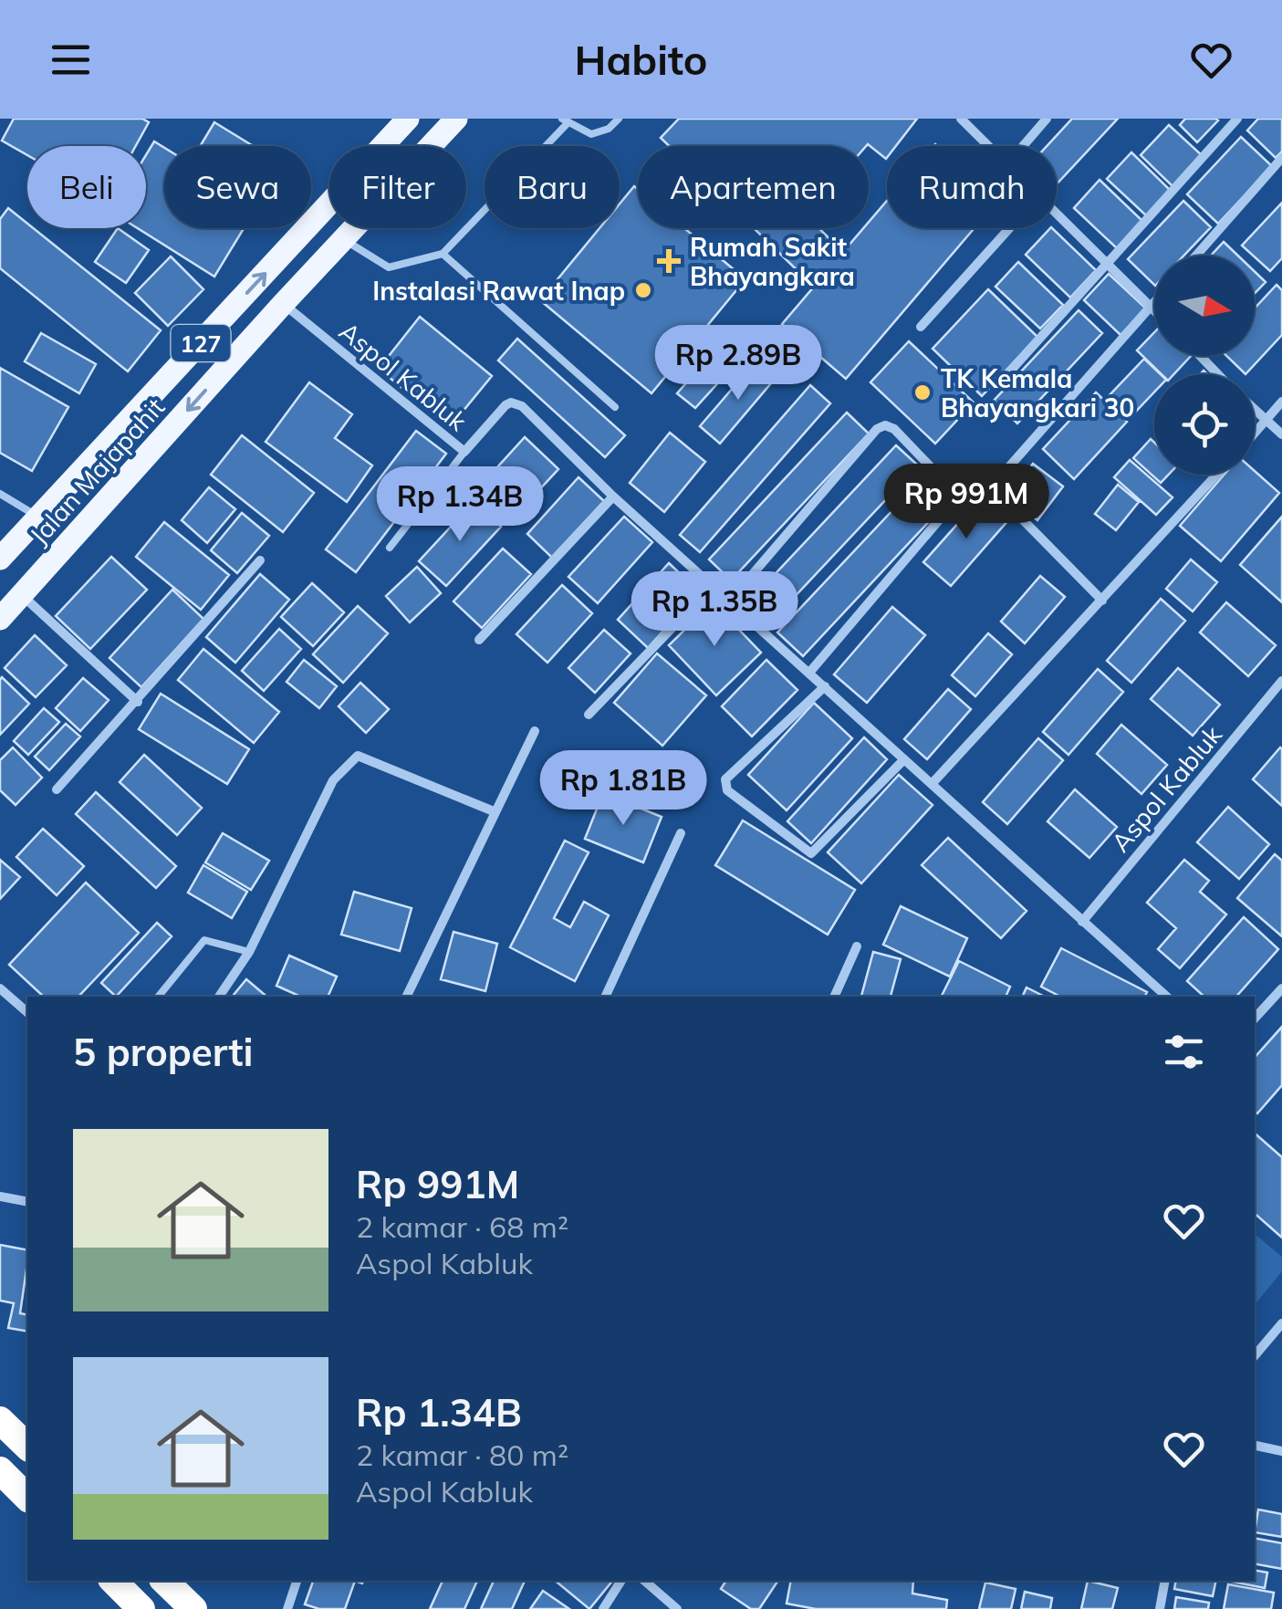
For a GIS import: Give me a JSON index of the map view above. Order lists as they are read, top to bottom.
{
  "streets": {
    "main road": ["127", "Jalan Majapahit"],
    "street": ["Aspol Kabluk"]
  },
  "crossings": [
    ["Aspol Kabluk", "Jalan Majapahit"]
  ],
  "places": {
    "health": ["Rumah Sakit Bhayangkara"],
    "other": ["Instalasi Rawat Inap", "TK Kemala Bhayangkari 30"]
  },
  "north": "right",
  "page": {
    "header": "Habito",
    "chip": [
      "Beli",
      "Sewa",
      "Filter",
      "Baru",
      "Apartemen",
      "Rumah"
    ],
    "price": [
      "Rp 2.89B",
      "Rp 991M",
      "Rp 1.34B",
      "Rp 1.35B",
      "Rp 1.81B"
    ],
    "heading": "5 properti",
    "list": [
      {
        "name": "Rp 991M",
        "note": "2 kamar · 68 m² · Aspol Kabluk"
      },
      {
        "name": "Rp 1.34B",
        "note": "2 kamar · 80 m² · Aspol Kabluk"
      }
    ]
  }
}
